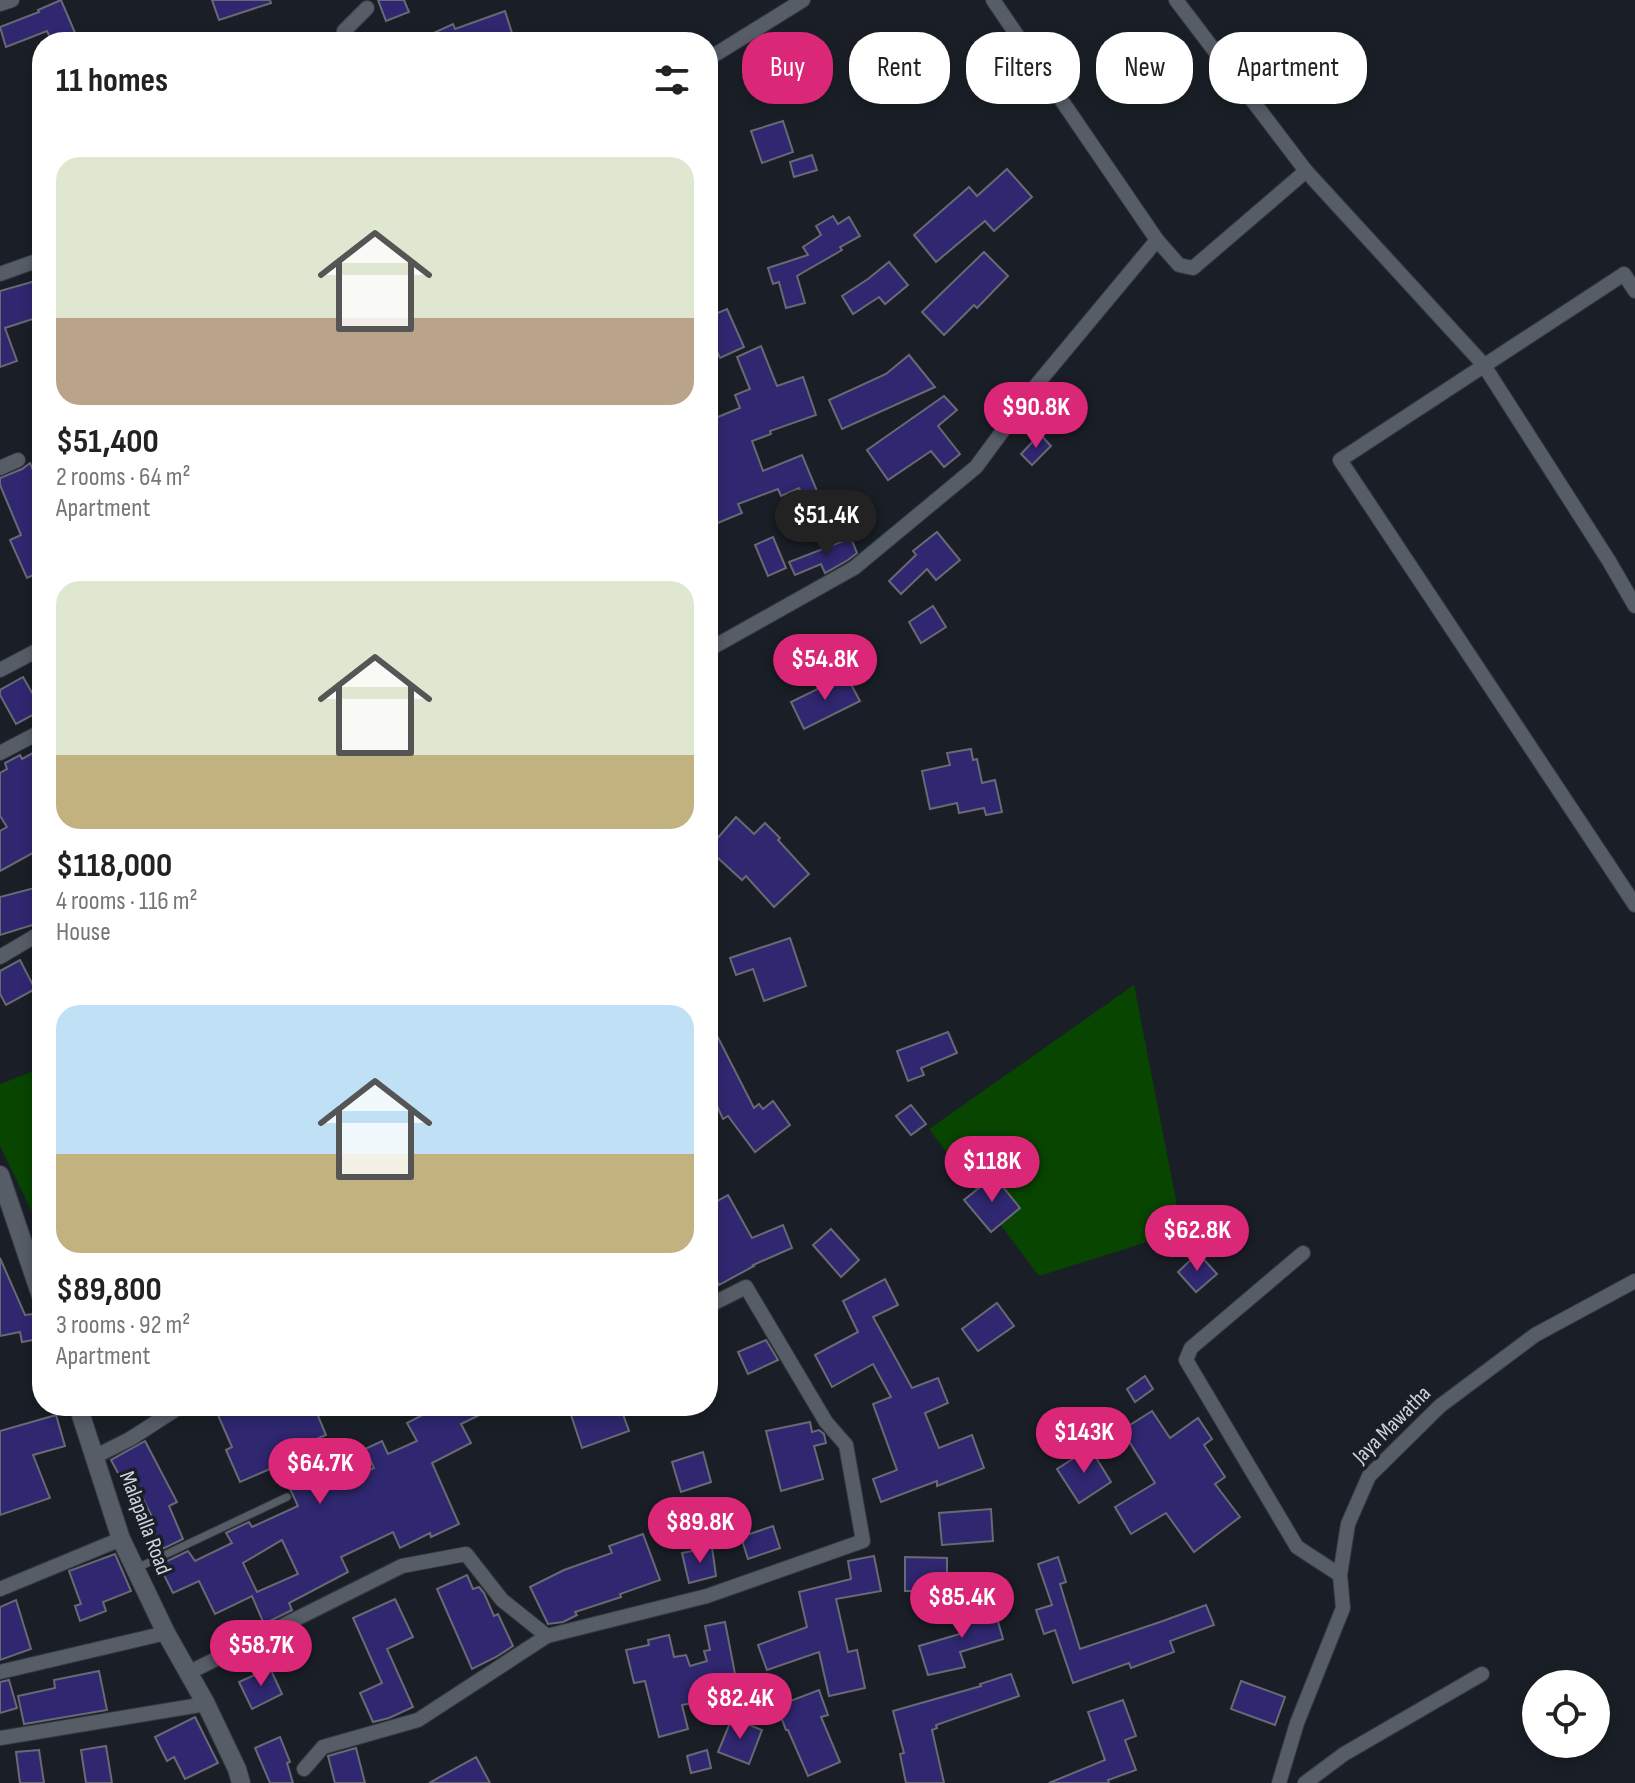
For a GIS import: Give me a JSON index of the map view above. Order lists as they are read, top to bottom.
{
  "streets": {
    "street": ["Jaya Mawatha", "Malapalla Road"]
  },
  "page": {
    "chip": [
      "Buy",
      "Rent",
      "Filters",
      "New",
      "Apartment"
    ],
    "heading": "11 homes",
    "list": [
      {
        "name": "$51,400",
        "note": "2 rooms · 64 m² · Apartment"
      },
      {
        "name": "$118,000",
        "note": "4 rooms · 116 m² · House"
      },
      {
        "name": "$89,800",
        "note": "3 rooms · 92 m² · Apartment"
      }
    ],
    "price": [
      "$90.8K",
      "$51.4K",
      "$54.8K",
      "$118K",
      "$62.8K",
      "$143K",
      "$64.7K",
      "$89.8K",
      "$85.4K",
      "$58.7K",
      "$82.4K"
    ]
  }
}
